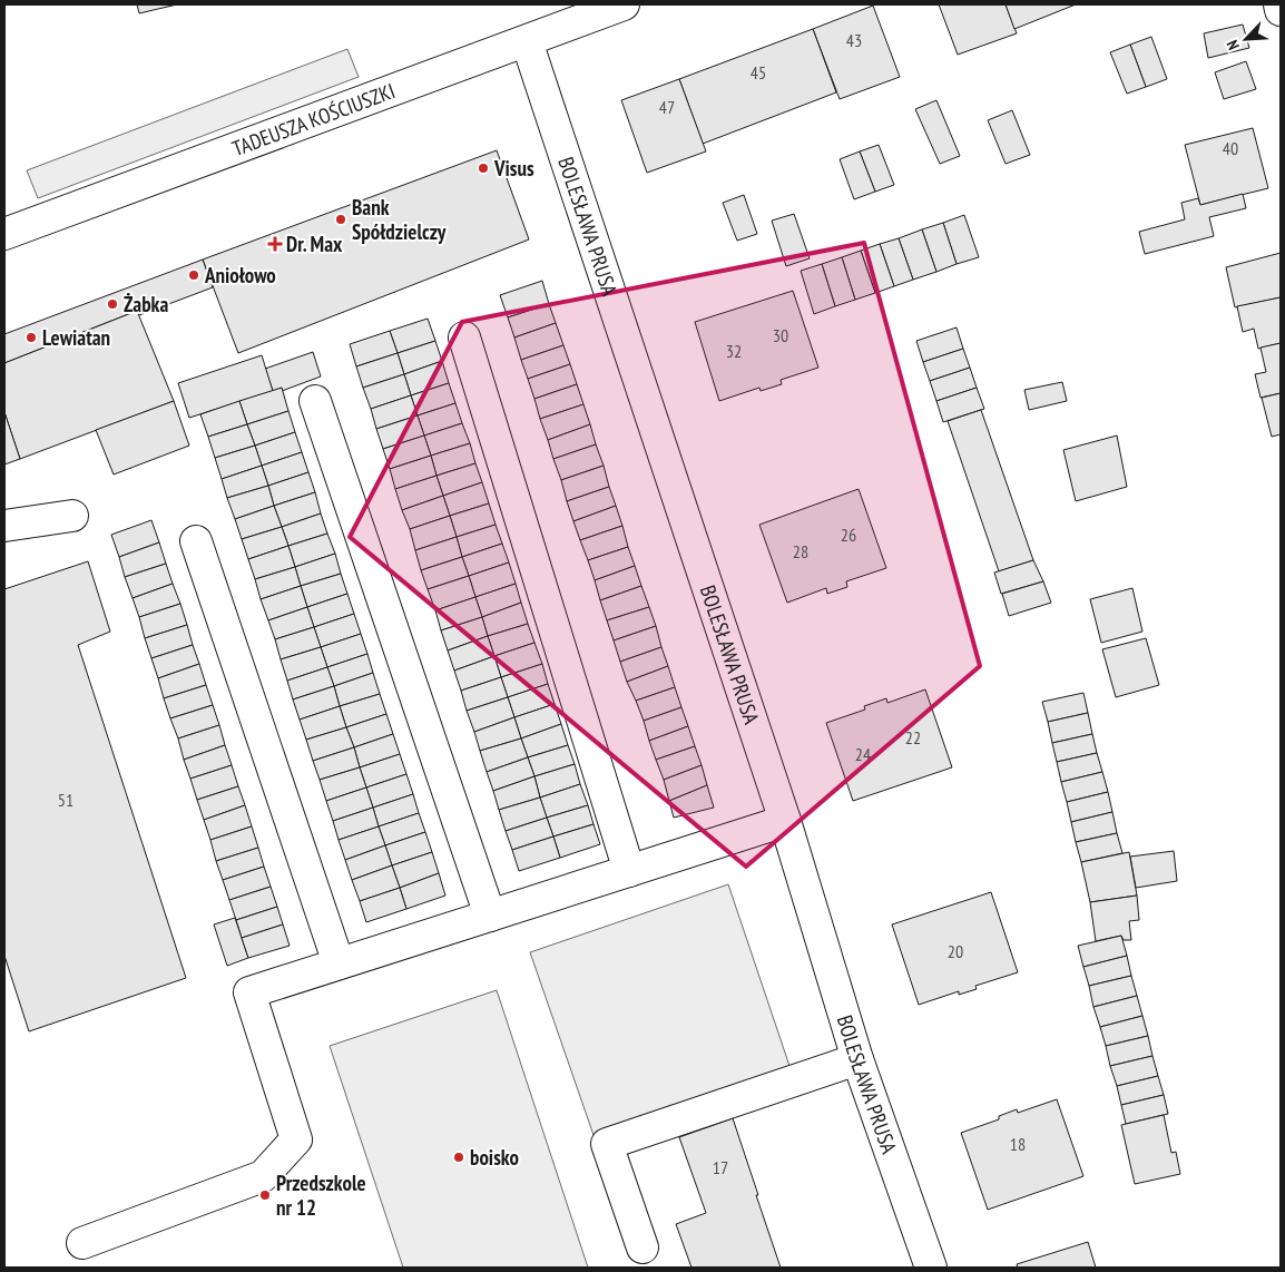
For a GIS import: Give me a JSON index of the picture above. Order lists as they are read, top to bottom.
{
  "streets": {
    "street": ["TADEUSZA KOŚCIUSZKI", "BOLESŁAWA PRUSA"]
  },
  "crossings": [
    ["TADEUSZA KOŚCIUSZKI", "BOLESŁAWA PRUSA"]
  ],
  "places": {
    "other": [
      "Visus",
      "Bank Spółdzielczy",
      "Aniołowo",
      "Żabka",
      "Lewiatan",
      "boisko",
      "Przedszkole nr 12"
    ],
    "health": ["Dr. Max"]
  },
  "house_numbers": [
    "43",
    "45",
    "47",
    "40",
    "30",
    "32",
    "26",
    "28",
    "22",
    "24",
    "51",
    "20",
    "18",
    "17"
  ],
  "north": "bottom left"
}
